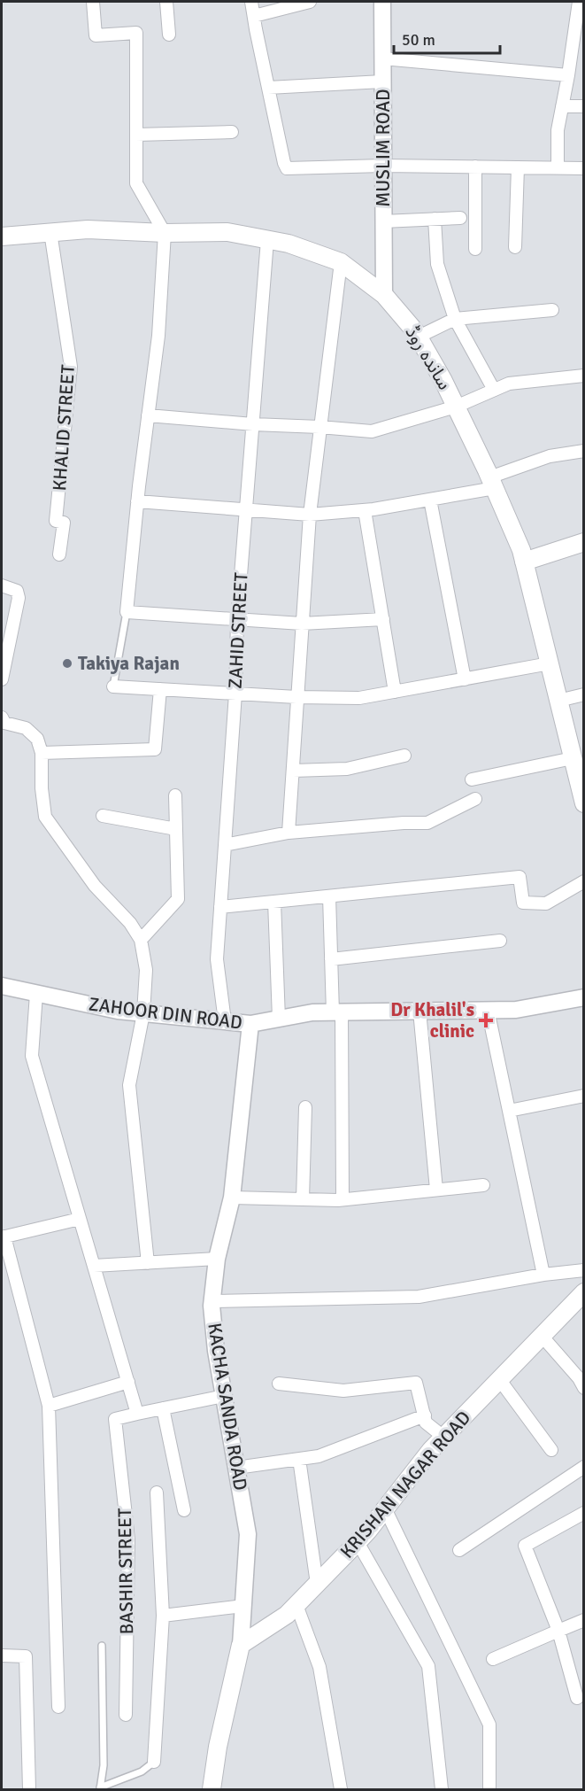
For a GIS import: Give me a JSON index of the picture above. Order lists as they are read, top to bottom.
{
  "streets": {
    "main road": ["ساندہ روڈ", "KACHA SANDA ROAD", "KRISHAN NAGAR ROAD"],
    "street": [
      "MUSLIM ROAD",
      "KHALID STREET",
      "ZAHID STREET",
      "ZAHOOR DIN ROAD",
      "BASHIR STREET"
    ]
  },
  "crossings": [
    ["MUSLIM ROAD", "ساندہ روڈ"],
    ["ساندہ روڈ", "KHALID STREET"],
    ["ساندہ روڈ", "ZAHID STREET"],
    ["ZAHID STREET", "ZAHOOR DIN ROAD"],
    ["ZAHOOR DIN ROAD", "KACHA SANDA ROAD"],
    ["KACHA SANDA ROAD", "KRISHAN NAGAR ROAD"]
  ],
  "places": {
    "other": ["Takiya Rajan"],
    "health": ["Dr Khalil's clinic"]
  },
  "scale_bar": "50 m"
}
